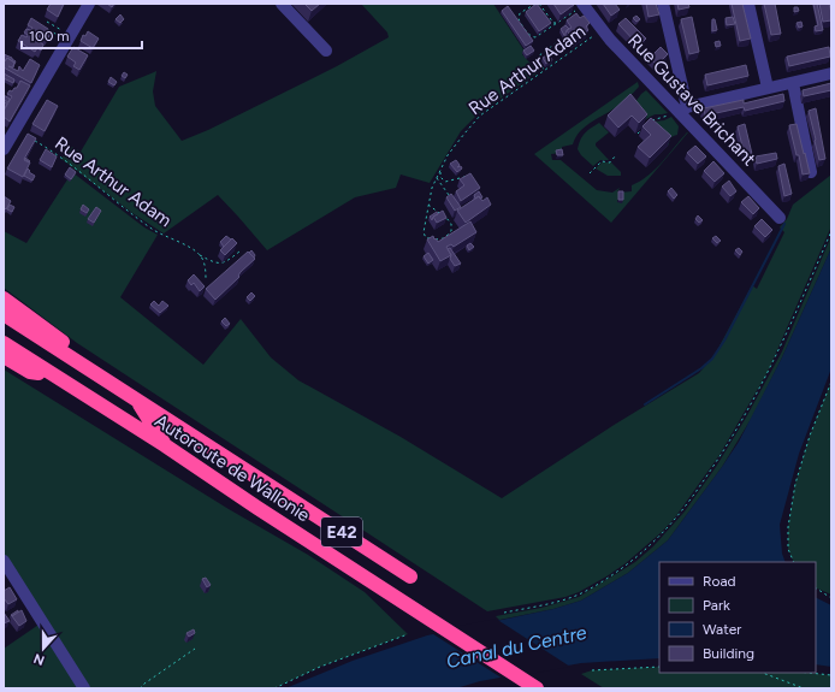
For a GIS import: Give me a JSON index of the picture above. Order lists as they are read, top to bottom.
{
  "streets": {
    "highway": ["Autoroute de Wallonie", "E42"],
    "street": ["Rue Gustave Brichant"],
    "path": ["Rue Arthur Adam"]
  },
  "crossings": [
    ["Rue Arthur Adam", "Rue Gustave Brichant"]
  ],
  "water": ["Canal du Centre"],
  "legend": [
    "Road",
    "Park",
    "Water",
    "Building"
  ],
  "scale_bar": "100 m",
  "north": "bottom"
}
